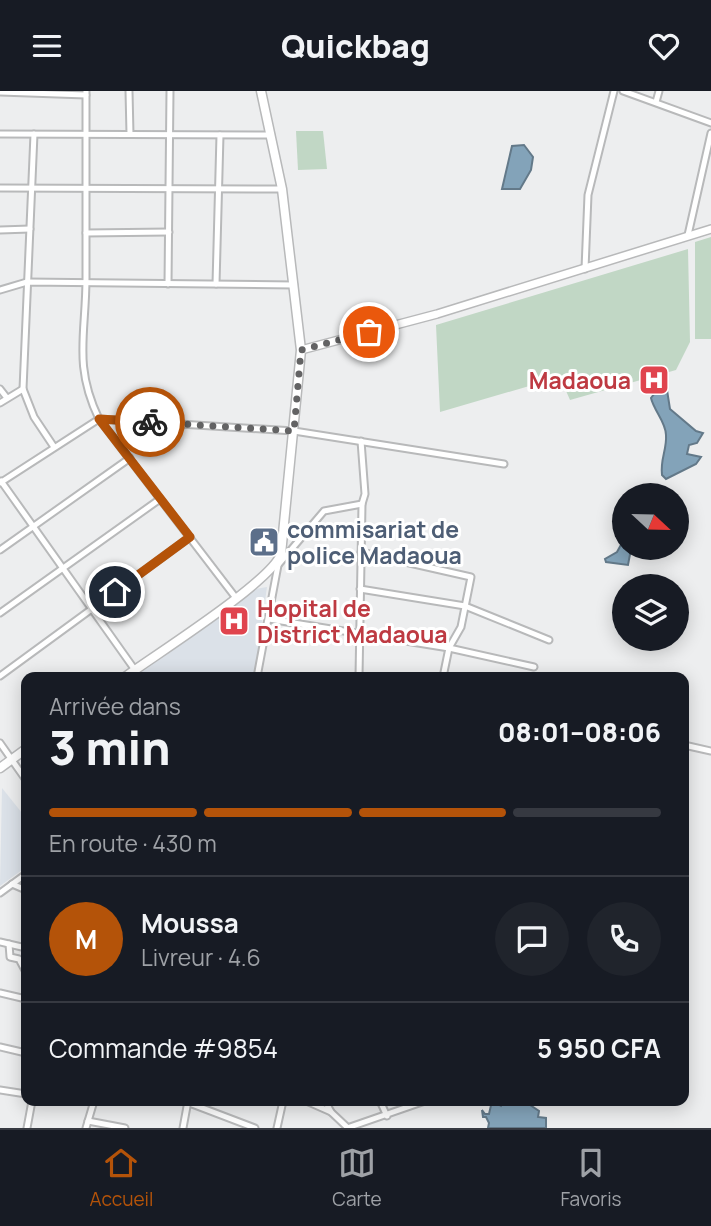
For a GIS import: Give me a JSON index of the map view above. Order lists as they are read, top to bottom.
{
  "places": {
    "hospital": ["Madaoua", "Hopital de District Madaoua"],
    "public building": ["commisariat de police Madaoua"]
  },
  "north": "right",
  "page": {
    "header": "Quickbag",
    "heading": ["3 min", "Arrivée dans", "08:01–08:06"],
    "panel": [
      "Moussa",
      "Livreur · 4.6",
      "Commande #9854",
      "5 950 CFA"
    ],
    "bar": "En route · 430 m",
    "round": "M",
    "tabs": ["Accueil", "Carte", "Favoris"]
  }
}
